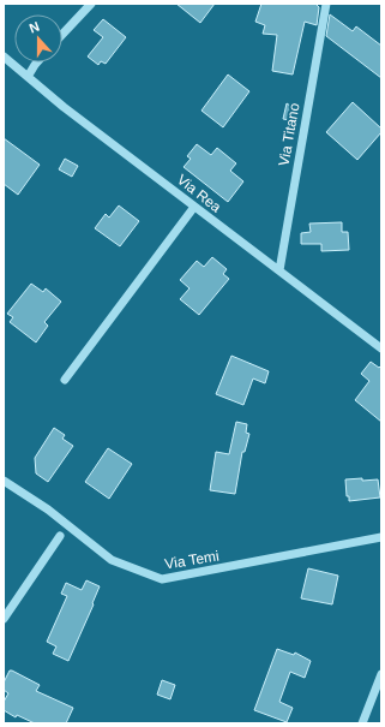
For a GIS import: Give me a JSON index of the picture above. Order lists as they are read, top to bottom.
{
  "streets": {
    "street": ["Via Titano", "Via Rea", "Via Temi"]
  },
  "crossings": [
    ["Via Titano", "Via Rea"]
  ],
  "north": "top"
}
